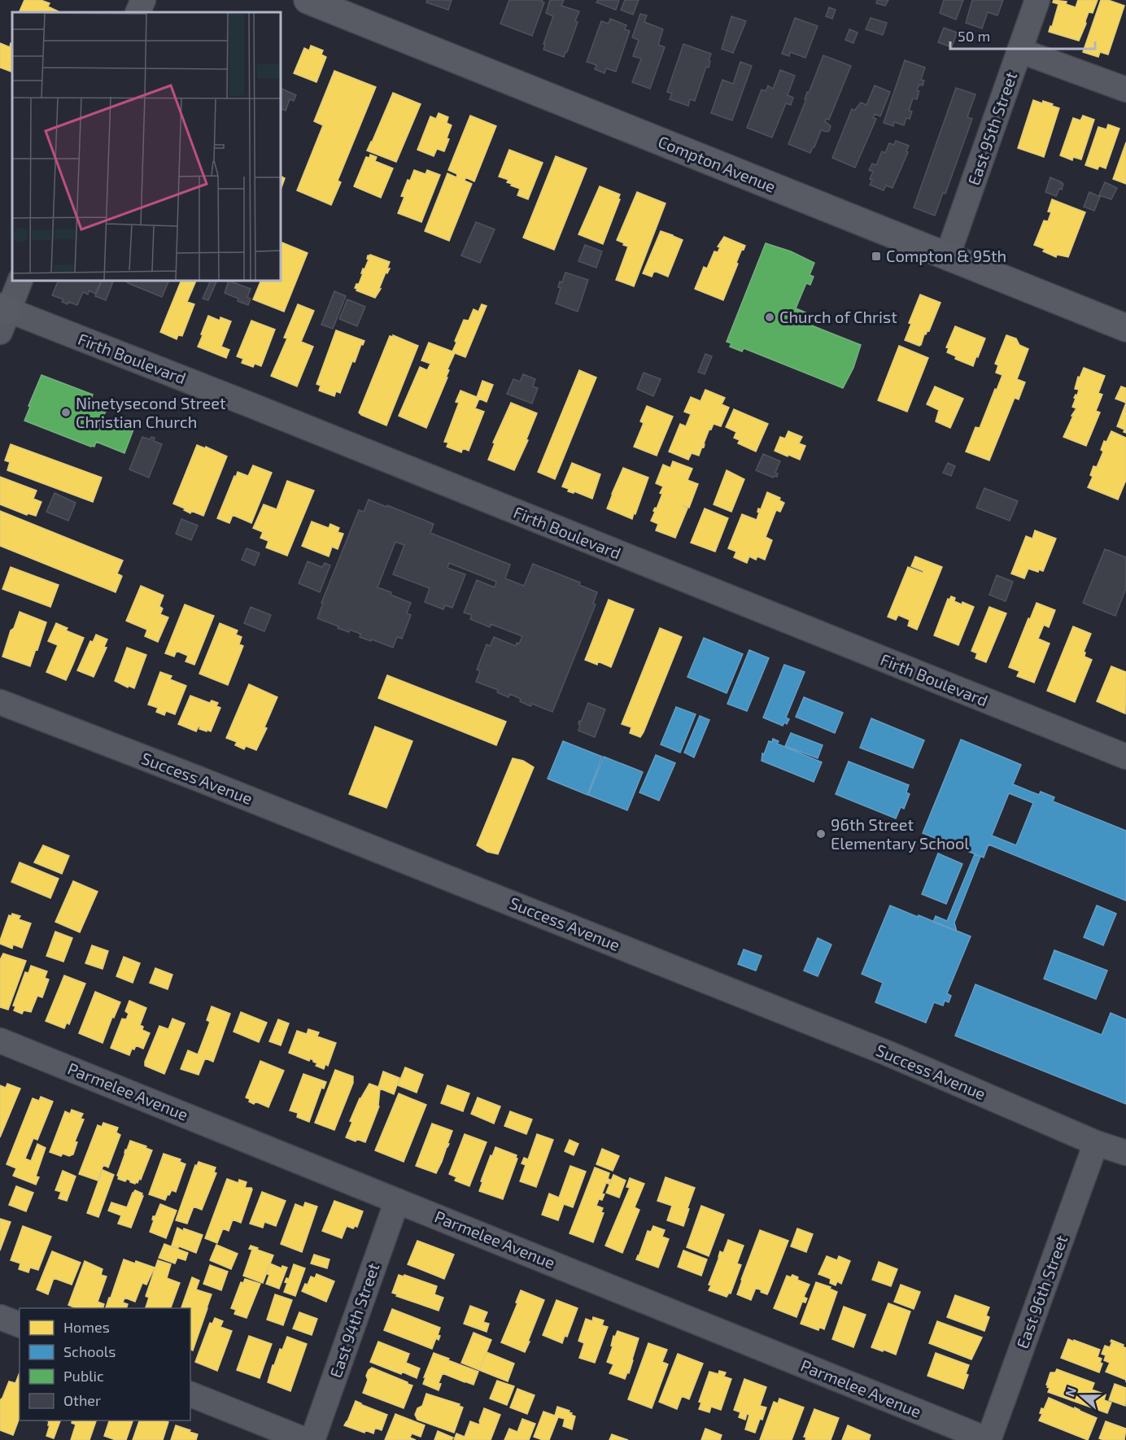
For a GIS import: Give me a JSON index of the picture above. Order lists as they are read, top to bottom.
{
  "streets": {
    "main road": ["Compton Avenue"],
    "street": [
      "East 95th Street",
      "Firth Boulevard",
      "Success Avenue",
      "Parmelee Avenue",
      "East 96th Street",
      "East 94th Street"
    ]
  },
  "crossings": [
    ["East 95th Street", "Compton Avenue"],
    ["Success Avenue", "East 96th Street"],
    ["Parmelee Avenue", "East 96th Street"],
    ["Parmelee Avenue", "East 94th Street"]
  ],
  "places": {
    "transit": ["Compton & 95th"],
    "other": ["Church of Christ", "Ninetysecond Street Christian Church", "96th Street Elementary School"]
  },
  "legend": [
    "Homes",
    "Schools",
    "Public",
    "Other"
  ],
  "scale_bar": "50 m",
  "north": "left"
}
